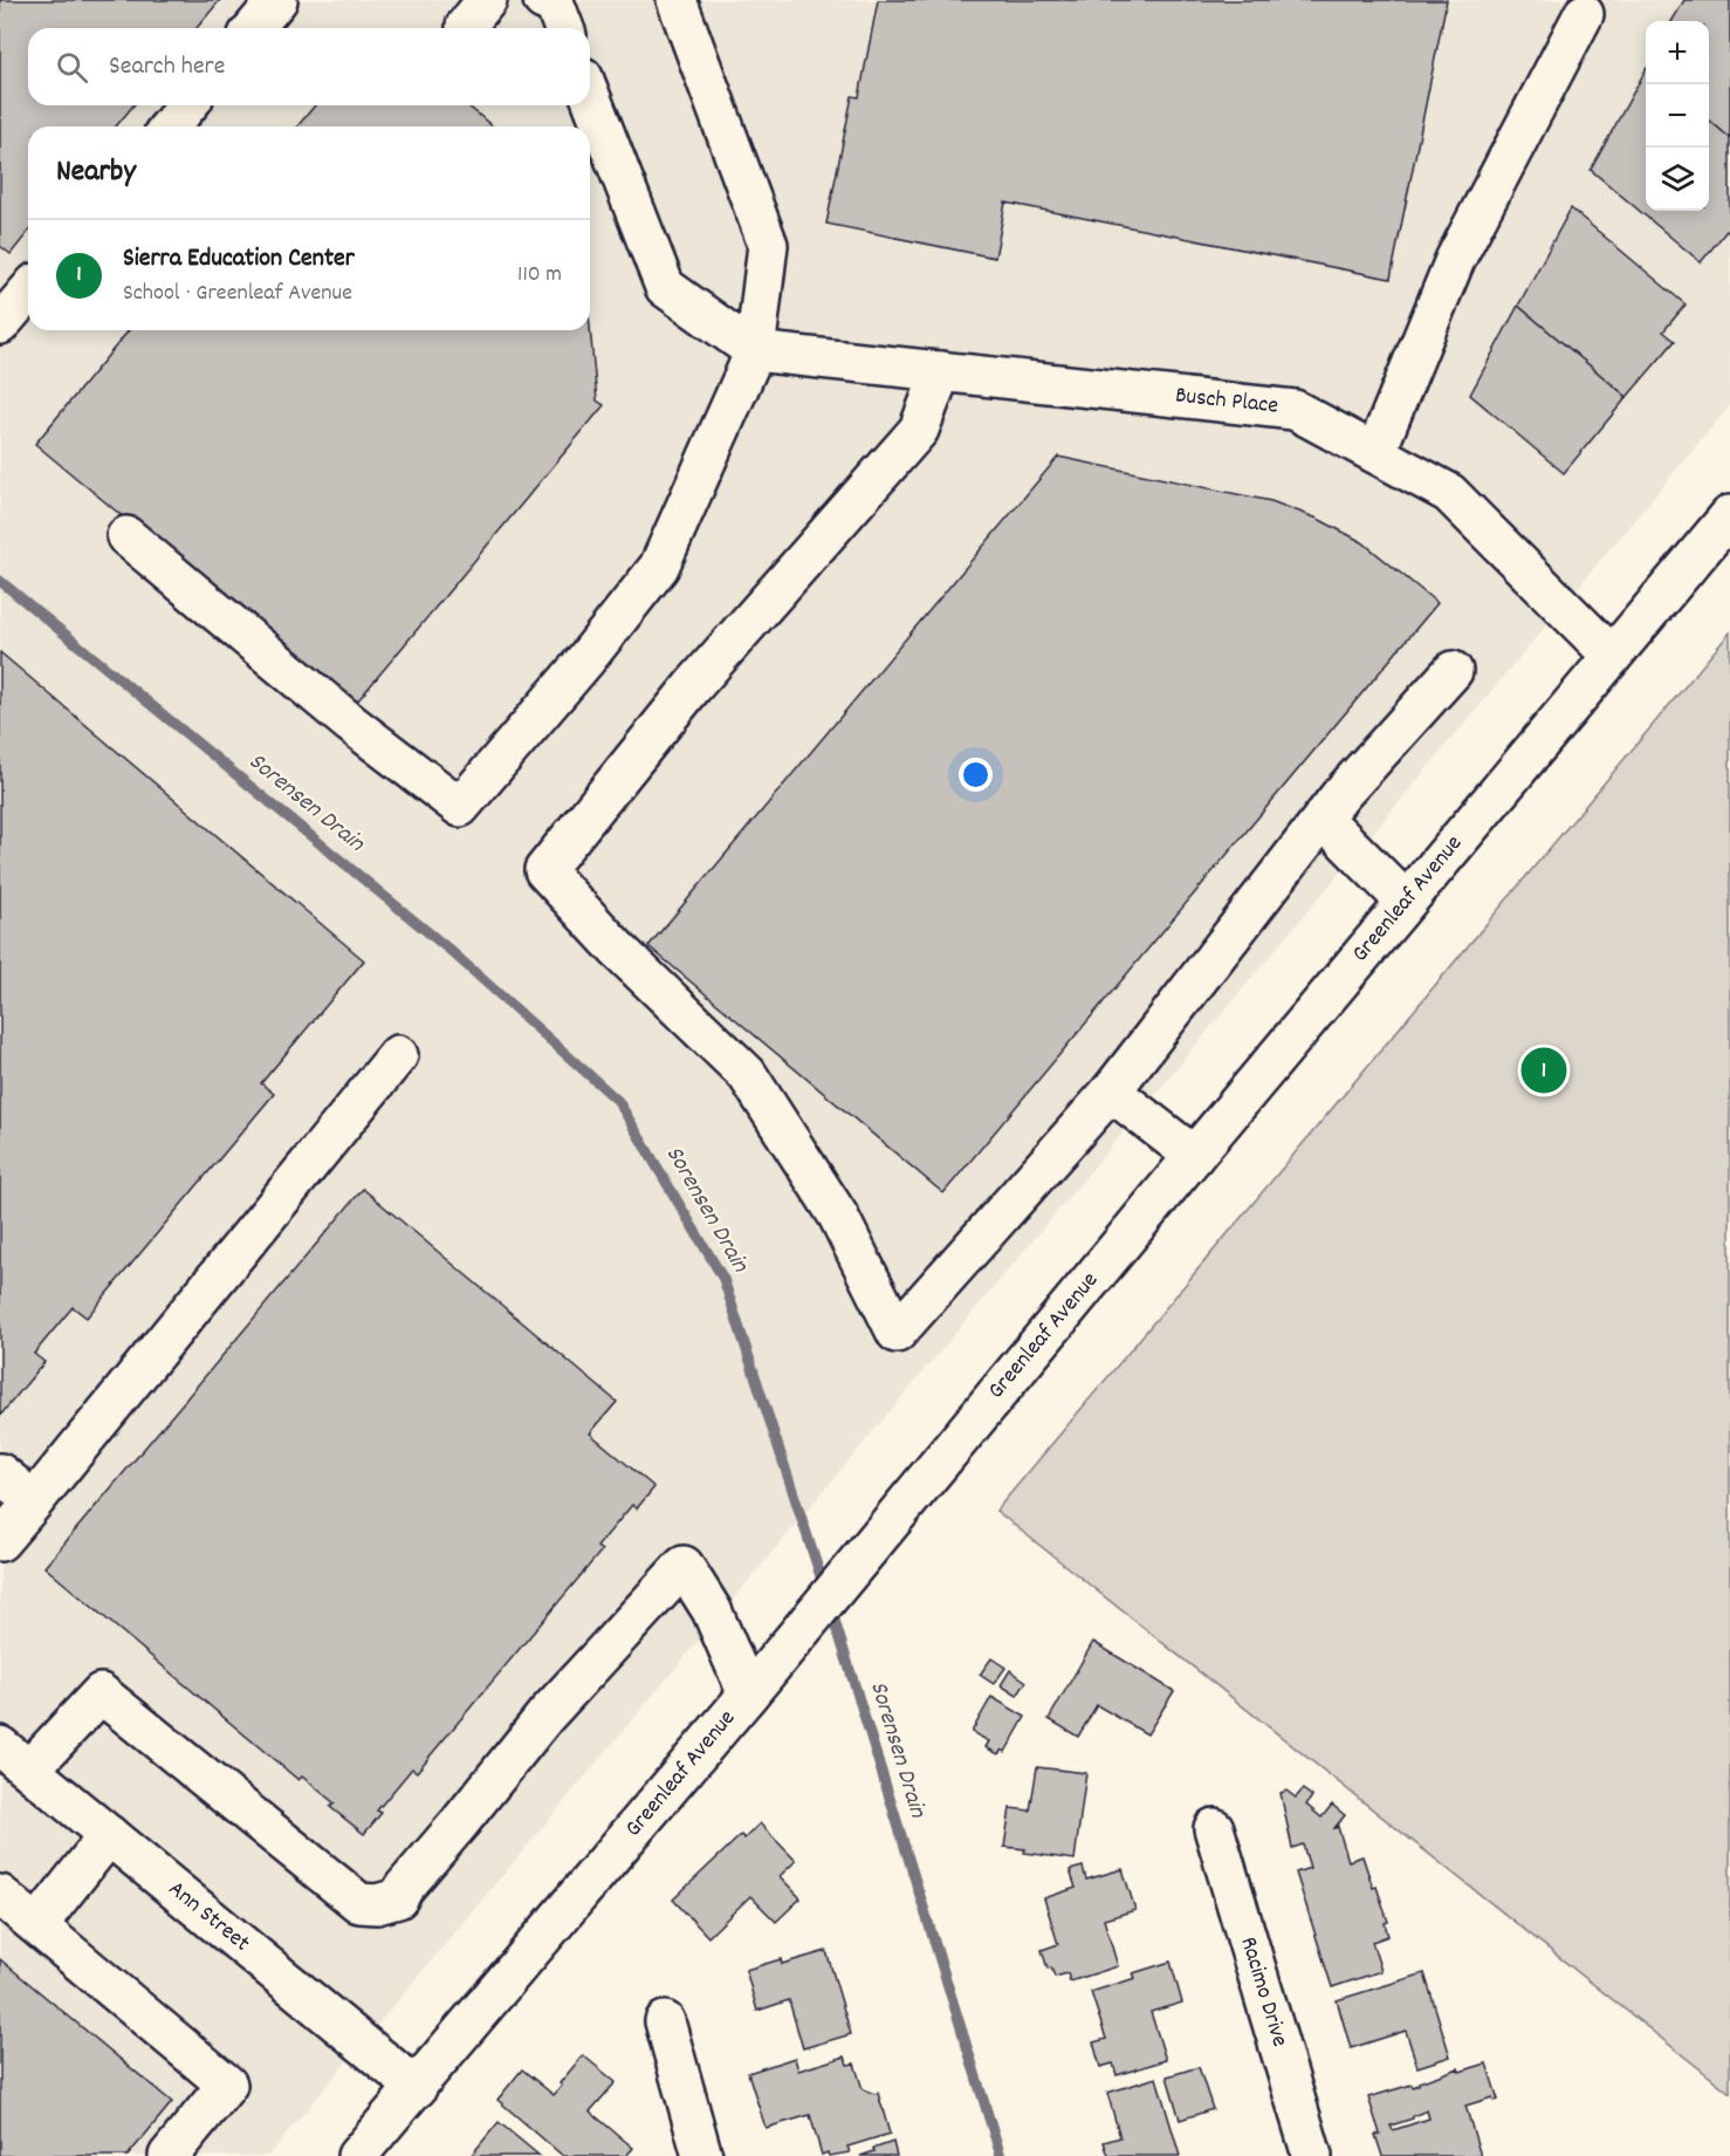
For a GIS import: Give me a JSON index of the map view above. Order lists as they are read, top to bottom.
{
  "streets": {
    "main road": [
      "Busch Place",
      "Greenleaf Avenue",
      "Ann Street",
      "Racimo Drive"
    ]
  },
  "crossings": [
    ["Busch Place", "Greenleaf Avenue"],
    ["Greenleaf Avenue", "Ann Street"]
  ],
  "water": ["Sorensen Drain"],
  "page": {
    "map_buttons": ["+", "−"],
    "search": "Search here",
    "heading": "Nearby",
    "list": [
      {
        "mark": "1",
        "name": "Sierra Education Center",
        "note": "School · Greenleaf Avenue",
        "value": "110 m"
      }
    ],
    "pins": "1"
  }
}
